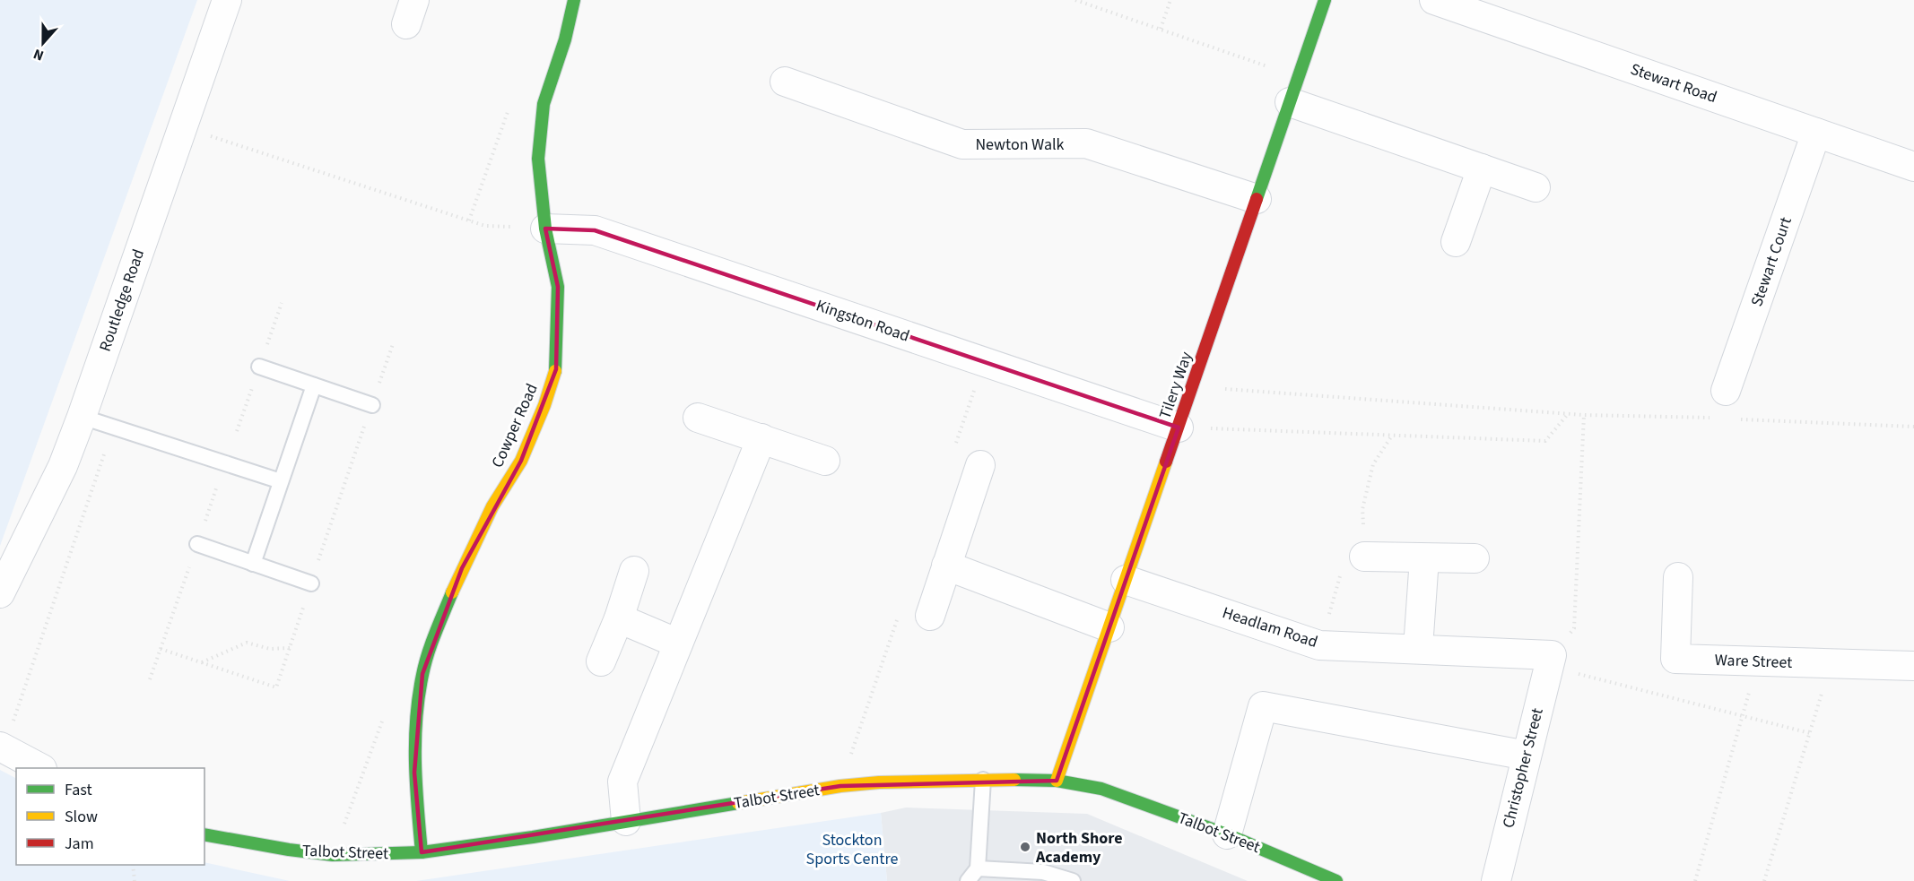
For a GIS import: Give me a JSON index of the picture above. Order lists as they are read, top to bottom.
{
  "streets": {
    "street": [
      "Stewart Road",
      "Newton Walk",
      "Stewart Court",
      "Routledge Road",
      "Kingston Road",
      "Tilery Way",
      "Cowper Road",
      "Headlam Road",
      "Ware Street",
      "Christopher Street",
      "Talbot Street"
    ]
  },
  "crossings": [
    ["Stewart Road", "Stewart Court"],
    ["Newton Walk", "Tilery Way"],
    ["Kingston Road", "Tilery Way"],
    ["Kingston Road", "Cowper Road"],
    ["Tilery Way", "Headlam Road"],
    ["Tilery Way", "Talbot Street"],
    ["Cowper Road", "Talbot Street"],
    ["Headlam Road", "Christopher Street"]
  ],
  "parks": ["Stockton Sports Centre"],
  "places": ["North Shore Academy"],
  "legend": ["Fast", "Slow", "Jam"],
  "north": "bottom"
}
